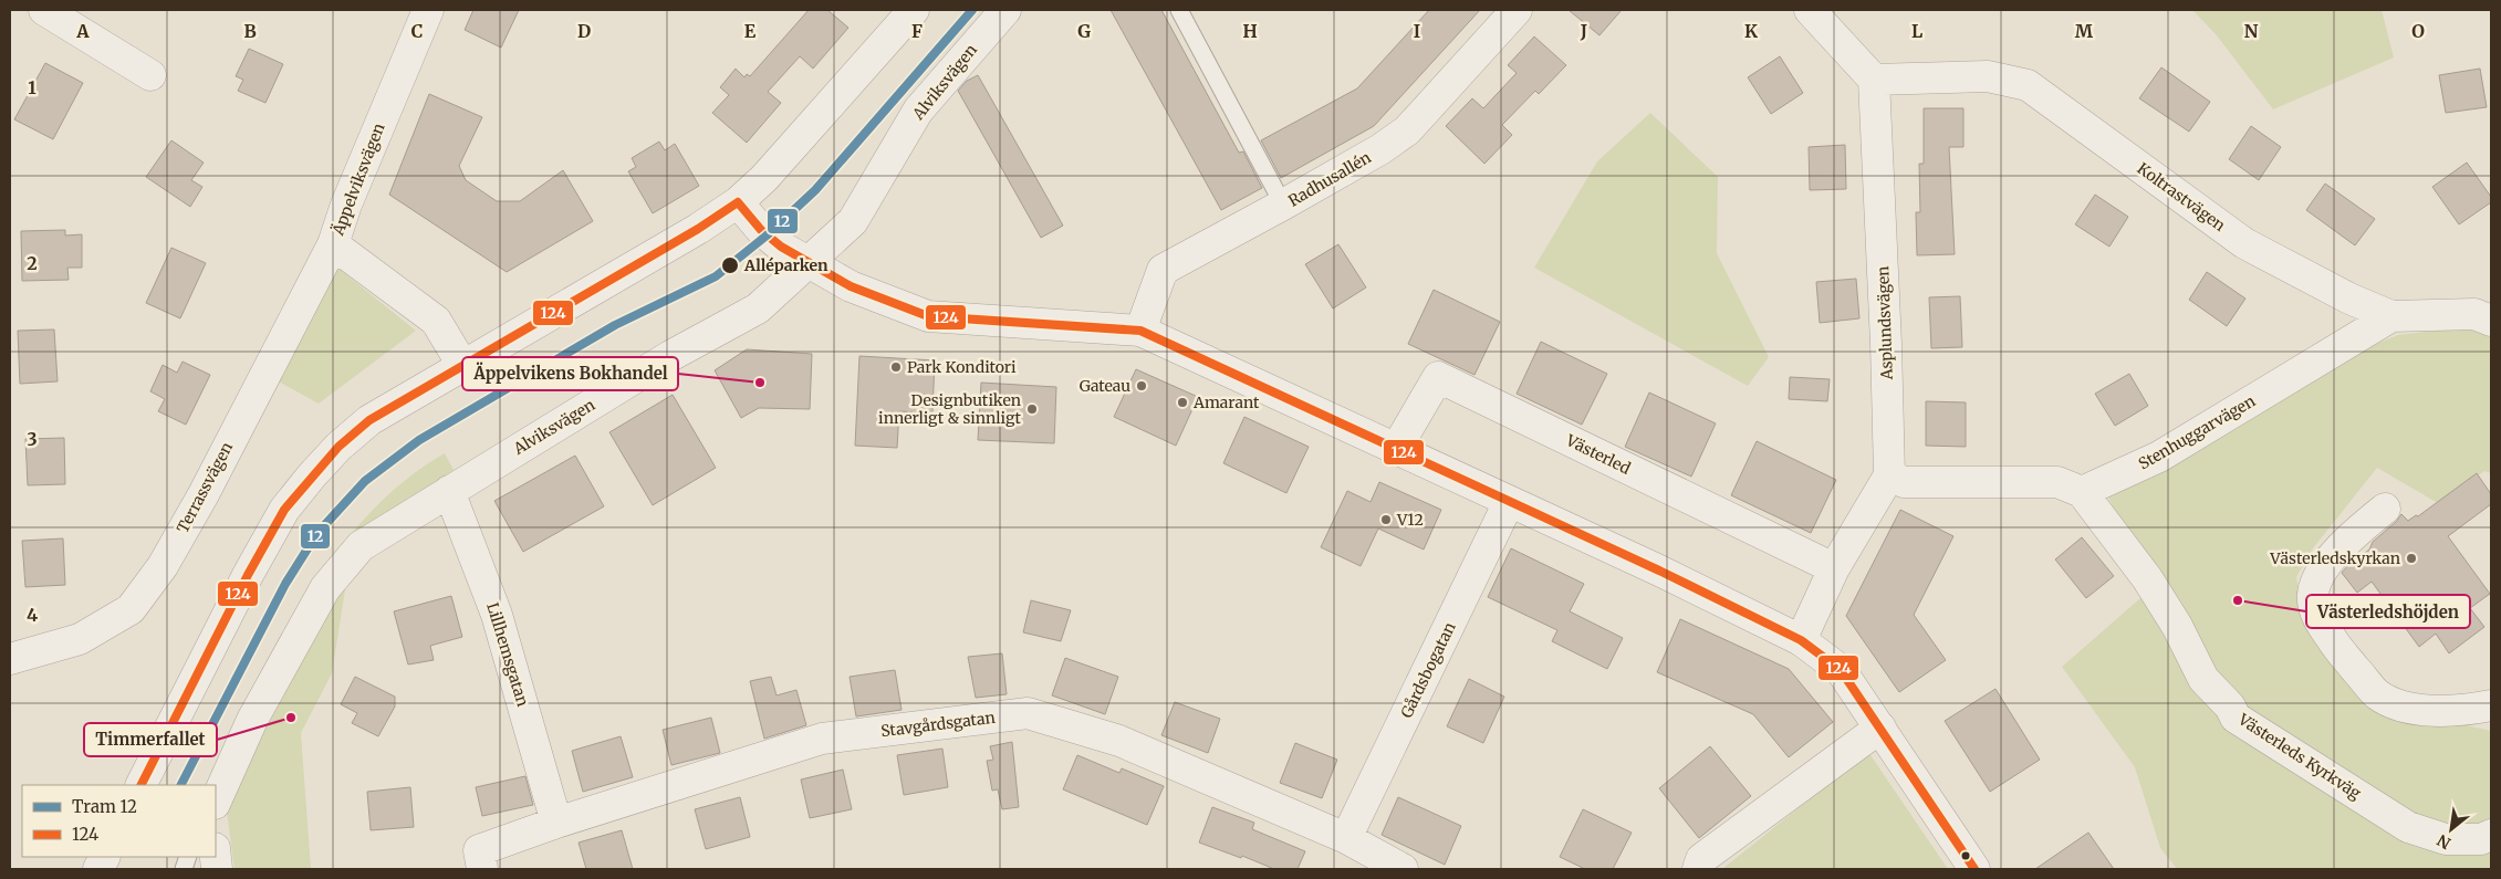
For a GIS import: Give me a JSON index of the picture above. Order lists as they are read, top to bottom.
{
  "streets": {
    "street": [
      "Alviksvägen",
      "Äppelviksvägen",
      "Radhusallén",
      "Koltrastvägen",
      "Asplundsvägen",
      "Stenhuggarvägen",
      "Västerled",
      "Terrassvägen",
      "Lillhemsgatan",
      "Gårdsbogatan",
      "Stavgårdsgatan",
      "Västerleds Kyrkväg"
    ]
  },
  "crossings": [
    ["Alviksvägen", "Lillhemsgatan"],
    ["Äppelviksvägen", "Terrassvägen"],
    ["Koltrastvägen", "Asplundsvägen"],
    ["Koltrastvägen", "Stenhuggarvägen"],
    ["Stenhuggarvägen", "Västerleds Kyrkväg"],
    ["Lillhemsgatan", "Stavgårdsgatan"],
    ["Gårdsbogatan", "Stavgårdsgatan"]
  ],
  "places": [
    "Alléparken",
    "Park Konditori",
    "Äppelvikens Bokhandel",
    "Gateau",
    "Amarant",
    "Designbutiken innerligt & sinnligt",
    "V12",
    "Västerledskyrkan",
    "Västerledshöjden",
    "Timmerfallet"
  ],
  "lines": ["tram line 12", "transit line 124"],
  "legend": ["Tram 12", "124"],
  "north": "bottom left",
  "grid": {
    "columns": [
      "A",
      "B",
      "C",
      "D",
      "E",
      "F",
      "G",
      "H",
      "I",
      "J",
      "K",
      "L",
      "M",
      "N",
      "O"
    ],
    "rows": [
      "1",
      "2",
      "3",
      "4"
    ]
  }
}
